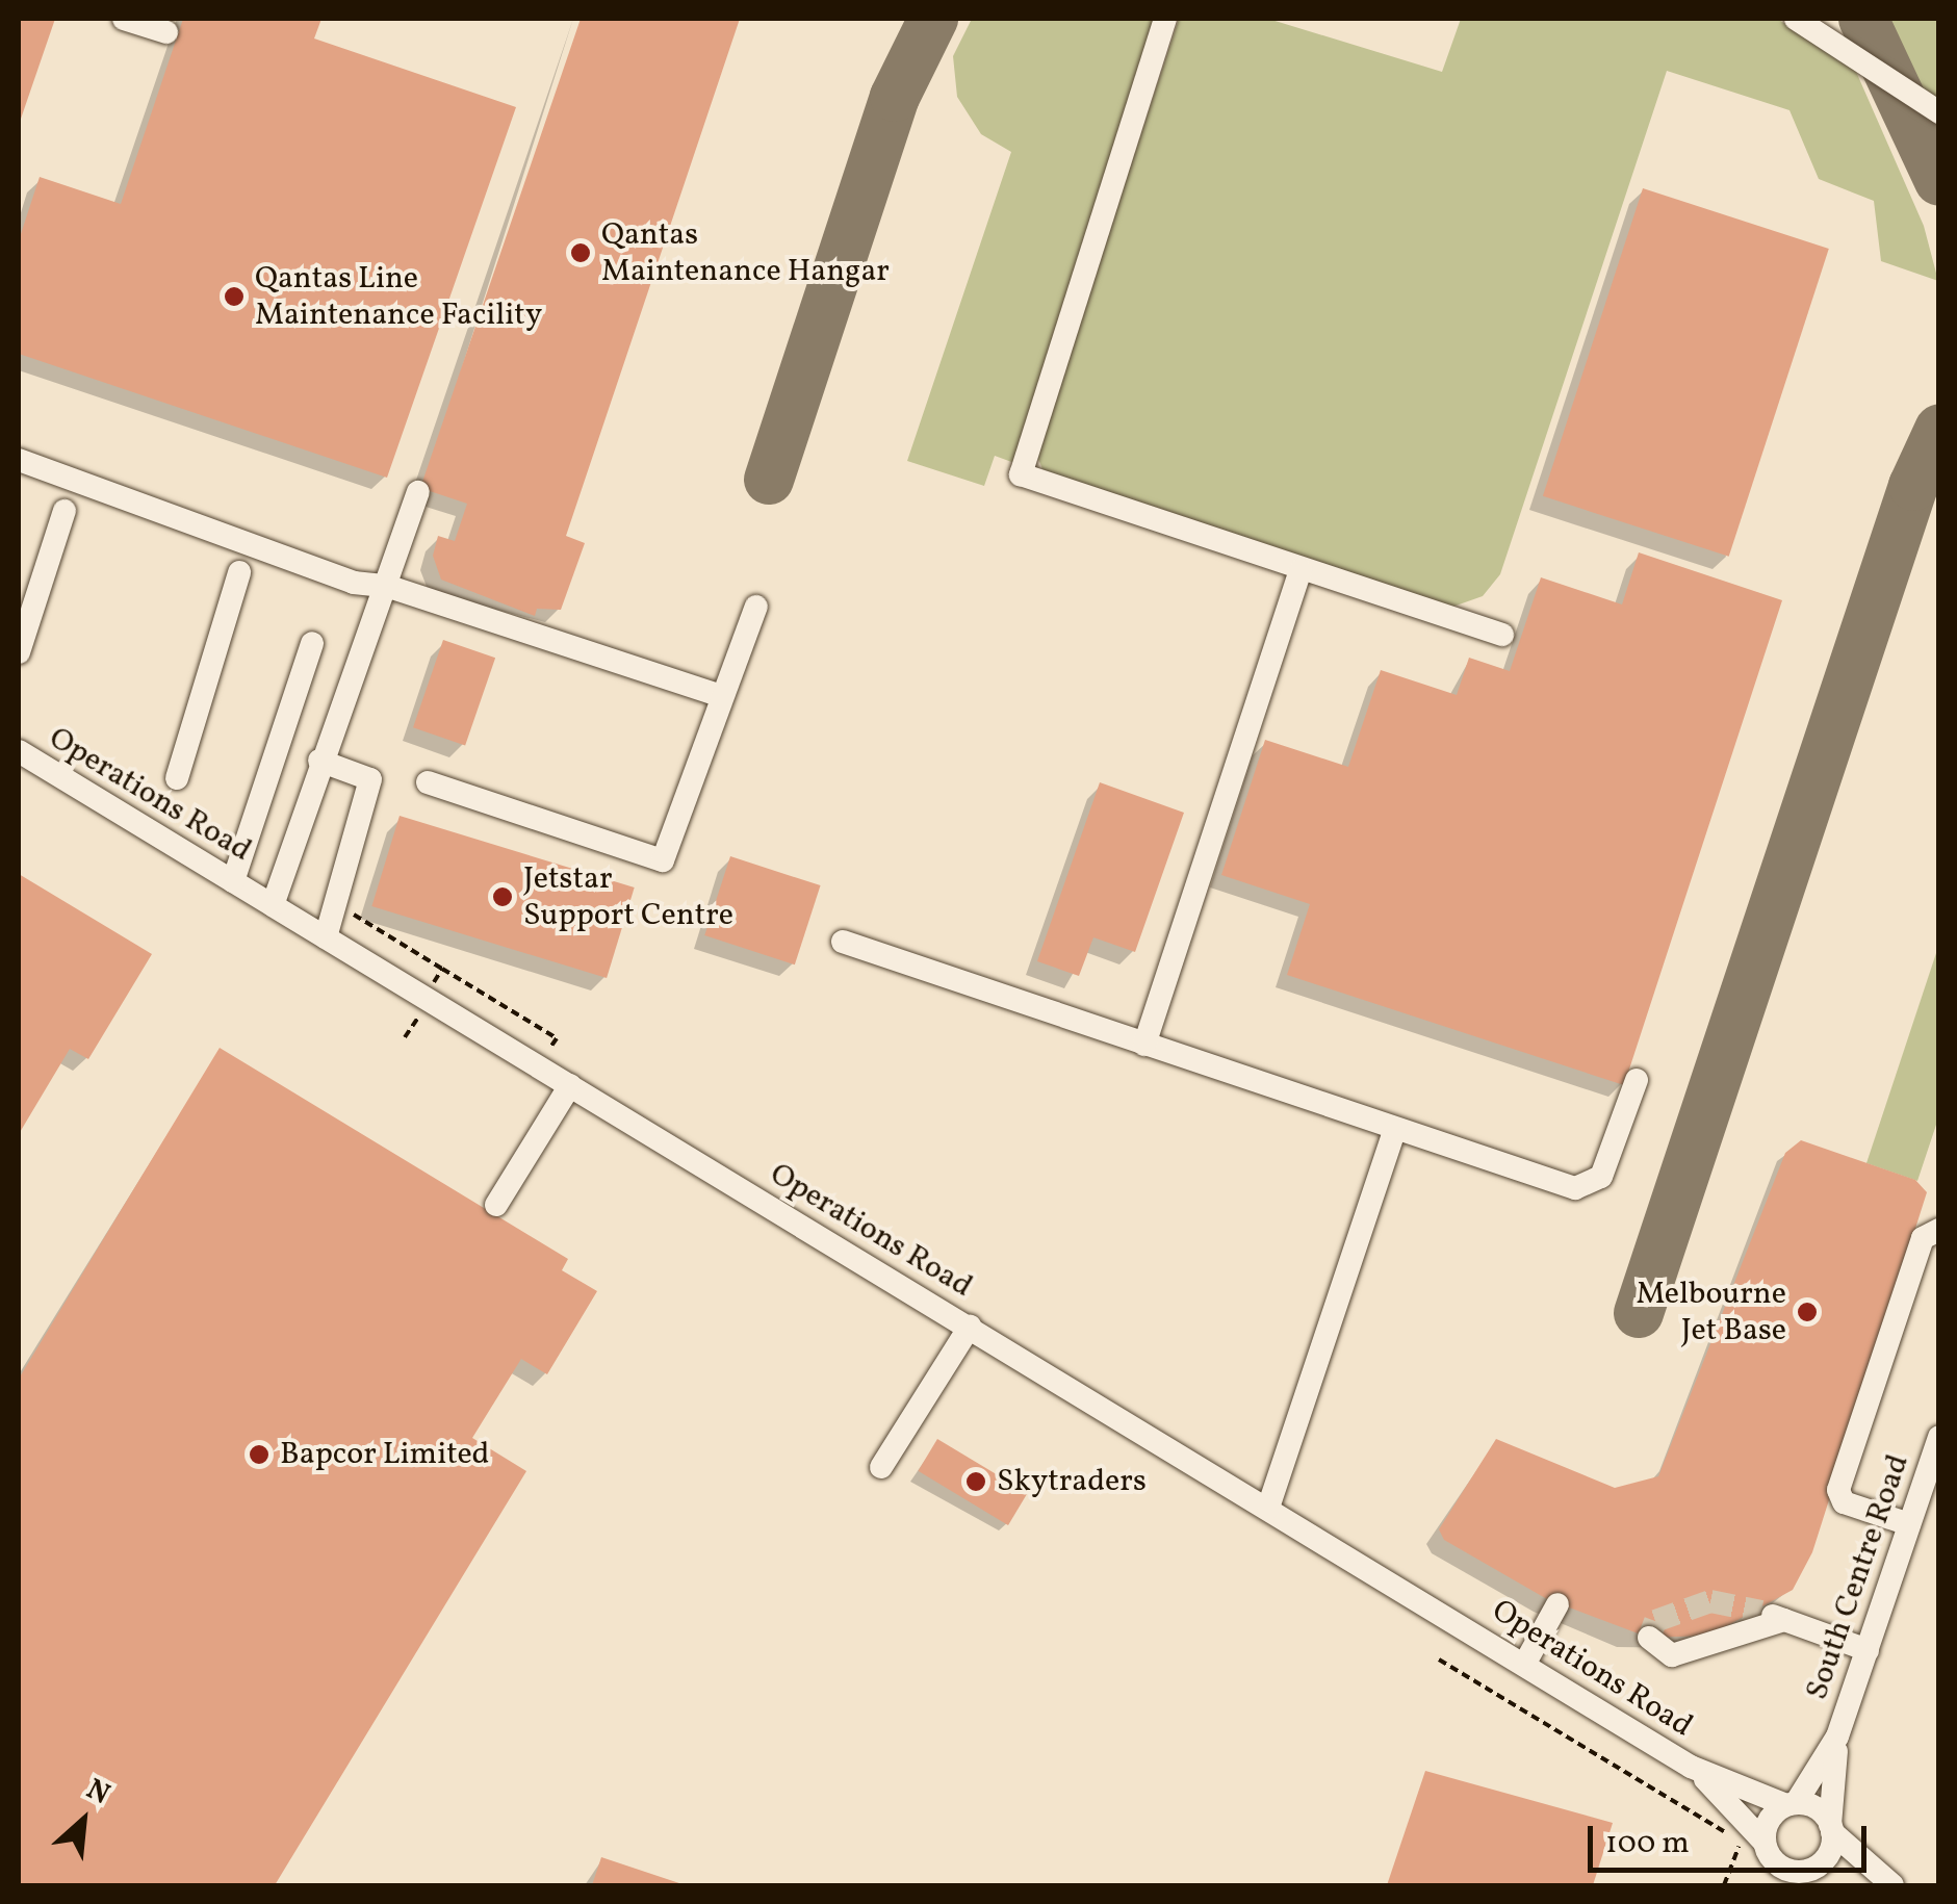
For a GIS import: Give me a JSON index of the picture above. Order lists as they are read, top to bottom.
{
  "streets": {
    "street": ["Operations Road", "South Centre Road"]
  },
  "crossings": [
    ["Operations Road", "South Centre Road"]
  ],
  "places": [
    "Qantas Maintenance Hangar",
    "Qantas Line Maintenance Facility",
    "Jetstar Support Centre",
    "Melbourne Jet Base",
    "Bapcor Limited",
    "Skytraders"
  ],
  "scale_bar": "100 m",
  "north": "top right"
}
